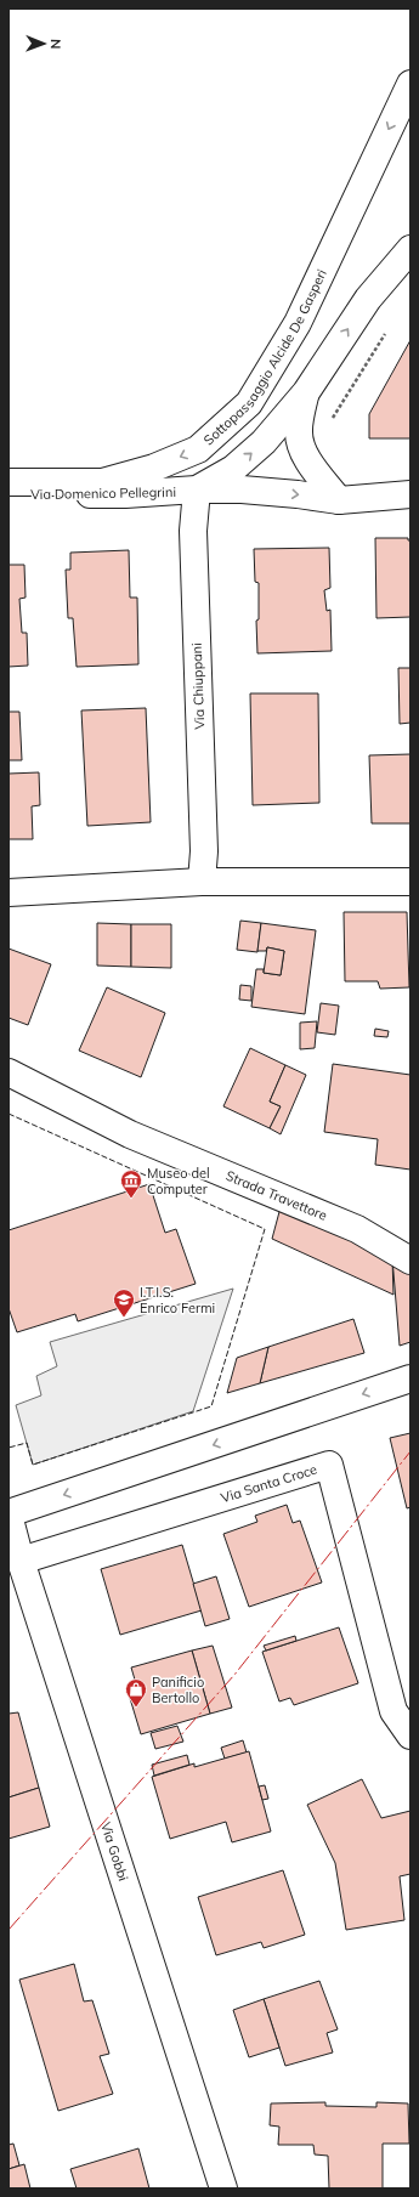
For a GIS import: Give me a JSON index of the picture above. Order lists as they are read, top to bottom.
{
  "streets": {
    "street": [
      "Sottopassaggio Alcide De Gasperi",
      "Via Domenico Pellegrini",
      "Via Chiuppani",
      "Strada Travettore",
      "Via Santa Croce",
      "Via Gobbi"
    ]
  },
  "crossings": [
    ["Via Domenico Pellegrini", "Via Chiuppani"],
    ["Via Santa Croce", "Via Gobbi"]
  ],
  "one_way": ["Sottopassaggio Alcide De Gasperi", "Via Domenico Pellegrini"],
  "places": {
    "museum": ["Museo del Computer"],
    "school or university": ["I.T.I.S. Enrico Fermi"],
    "shop": ["Panificio Bertollo"]
  },
  "north": "right"
}
